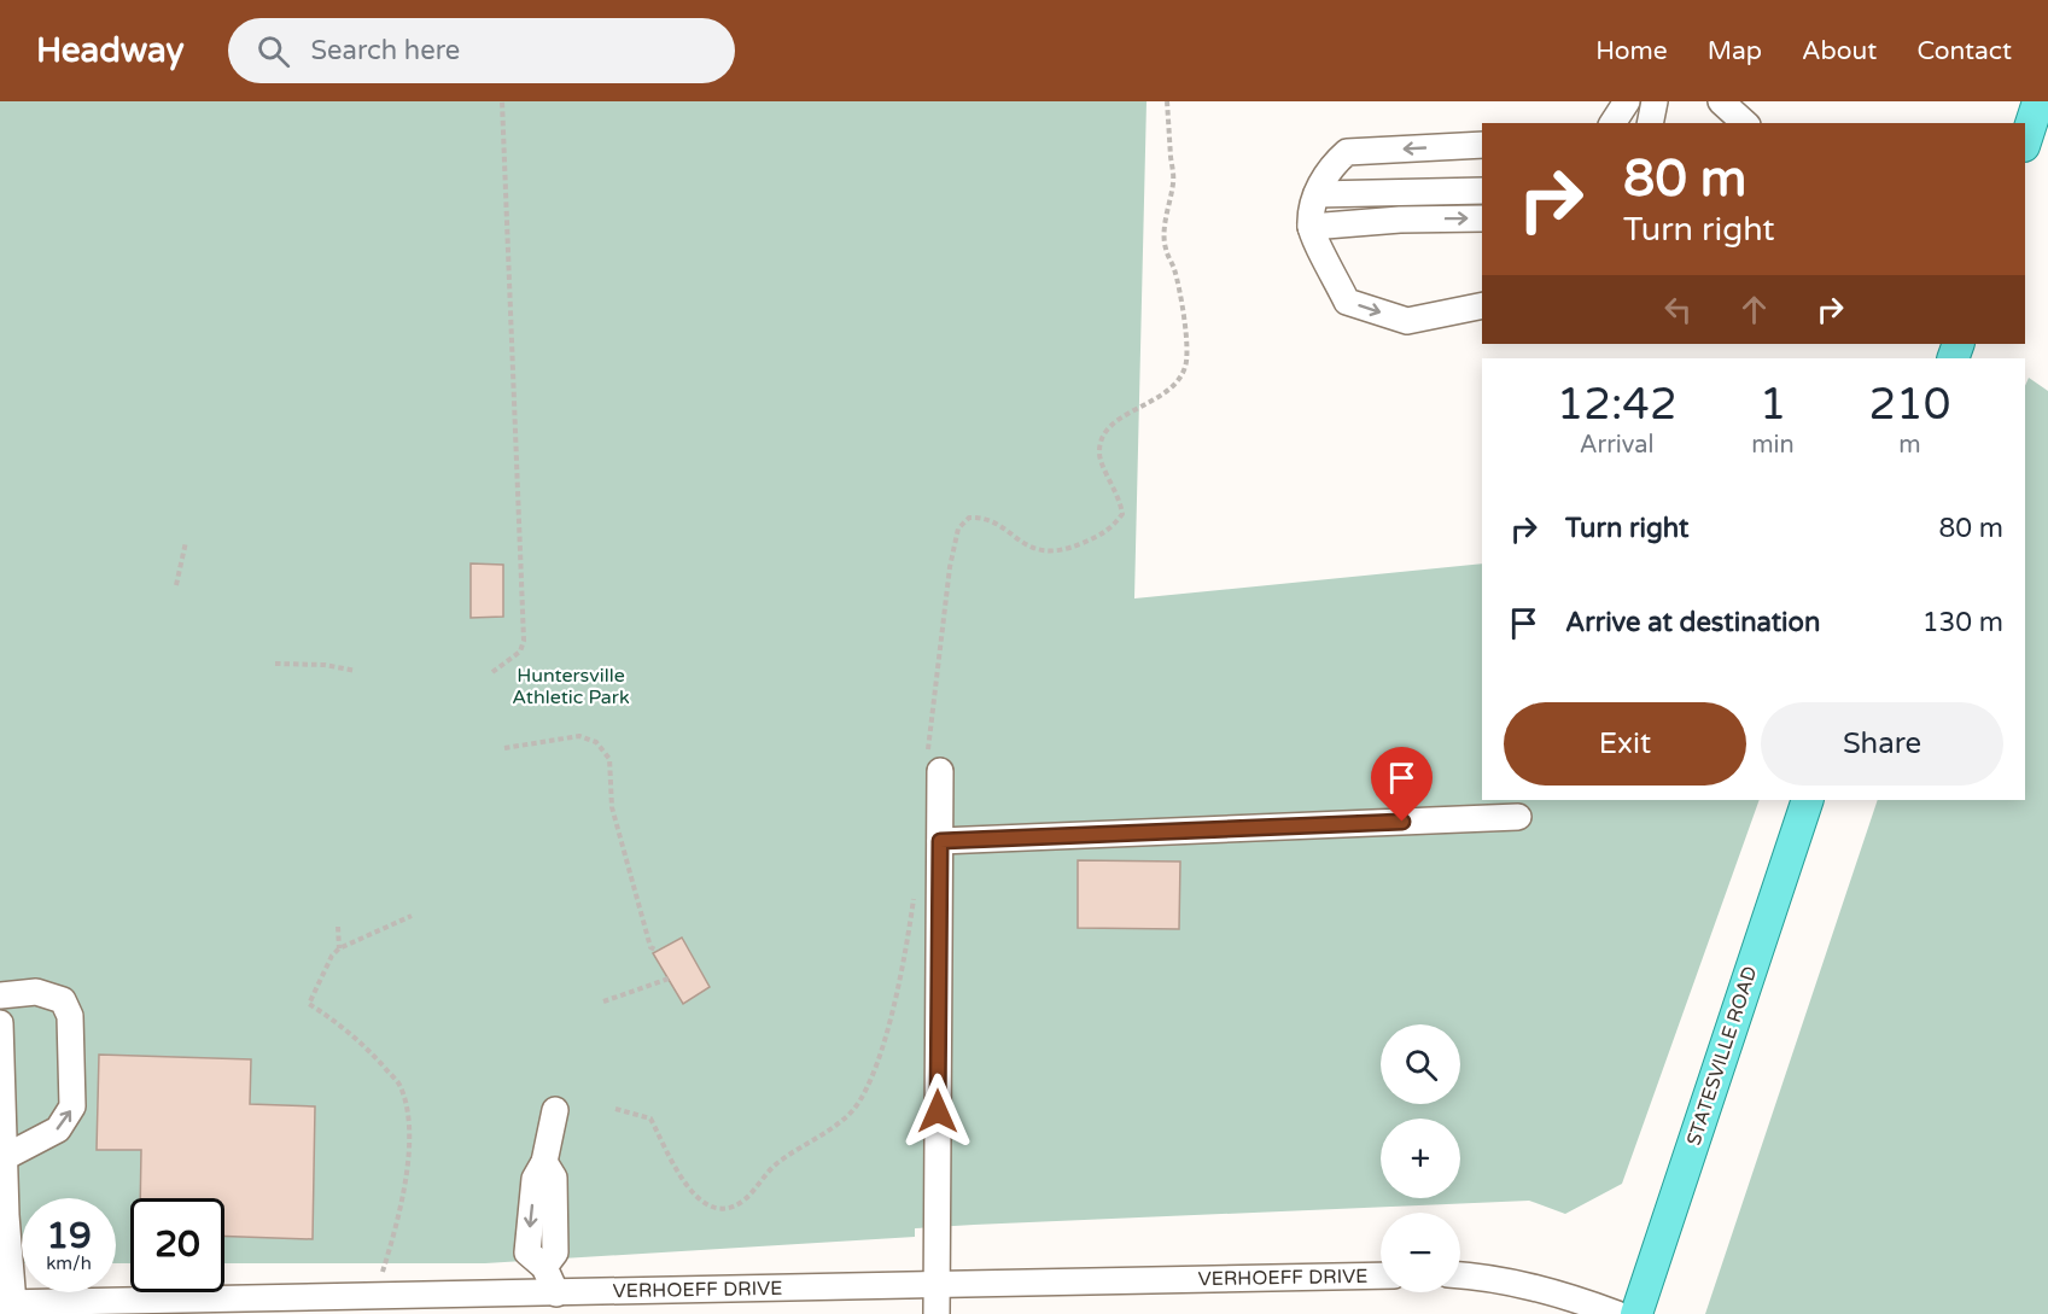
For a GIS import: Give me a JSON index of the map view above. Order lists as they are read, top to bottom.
{
  "streets": {
    "main road": ["STATESVILLE ROAD"],
    "street": ["VERHOEFF DRIVE"]
  },
  "parks": ["Huntersville Athletic Park"],
  "page": {
    "header": "Headway",
    "search": "Search here",
    "nav": [
      "Home",
      "Map",
      "About",
      "Contact"
    ],
    "turn": ["80 m", "Turn right"],
    "eta": [
      "12:42",
      "Arrival",
      "1",
      "min",
      "210",
      "m"
    ],
    "list": [
      {
        "name": "Turn right",
        "value": "80 m"
      },
      {
        "name": "Arrive at destination",
        "value": "130 m"
      }
    ],
    "buttons": ["Exit", "Share"],
    "map_buttons": ["+", "−"],
    "speed": "19 km/h",
    "limit": "20"
  }
}
